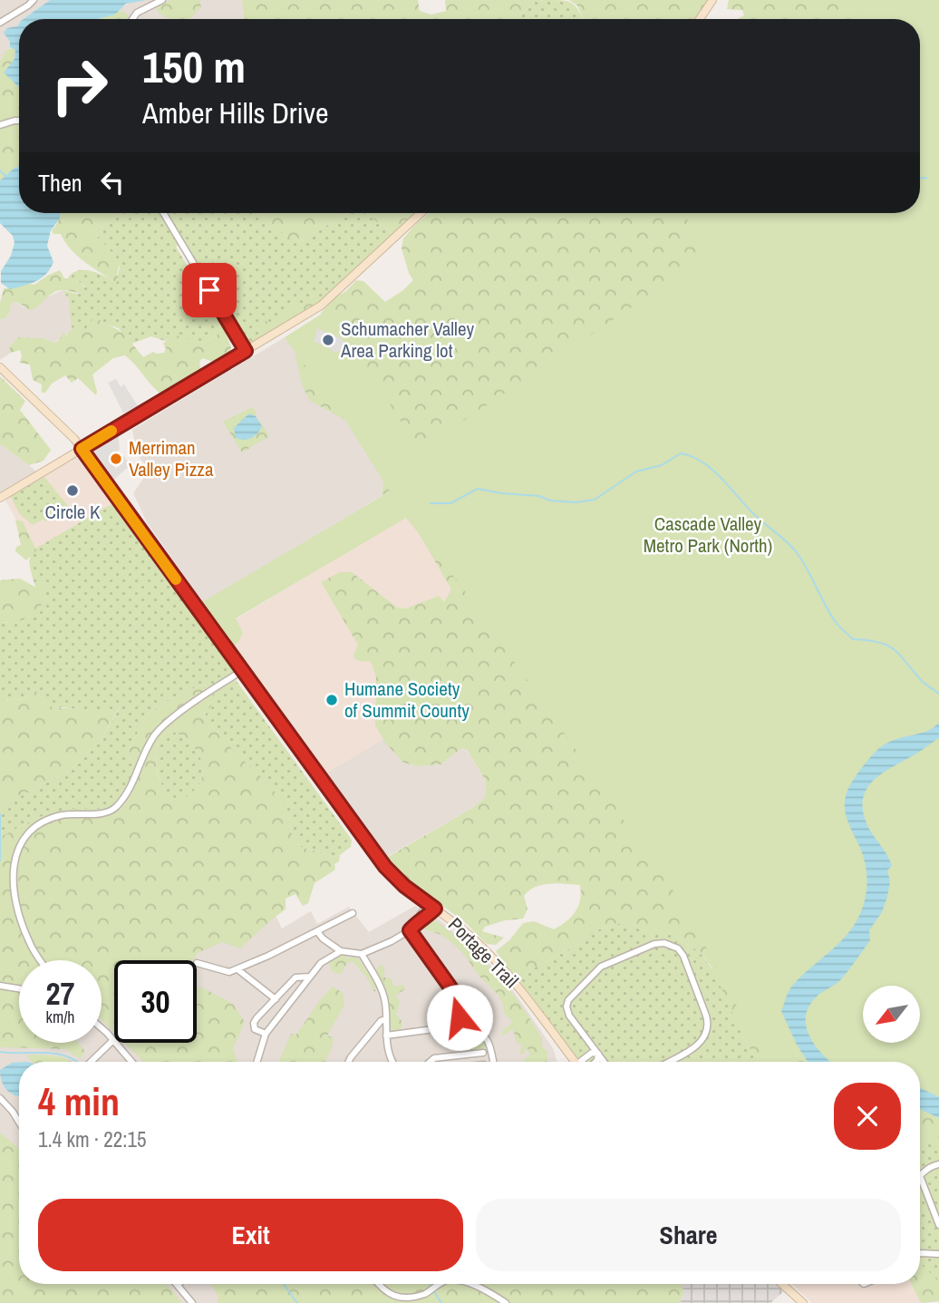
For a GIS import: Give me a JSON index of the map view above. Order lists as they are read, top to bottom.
{
  "streets": {
    "main road": ["Portage Trail"]
  },
  "parks": ["Cascade Valley Metro Park (North)"],
  "places": [
    "Schumacher Valley Area Parking lot",
    "Merriman Valley Pizza",
    "Circle K",
    "Humane Society of Summit County"
  ],
  "north": "bottom left",
  "page": {
    "turn": ["150 m", "Amber Hills Drive"],
    "then": "Then",
    "speed": "27 km/h",
    "limit": "30",
    "heading": ["4 min", "1.4 km · 22:15"],
    "buttons": ["Exit", "Share"]
  }
}
